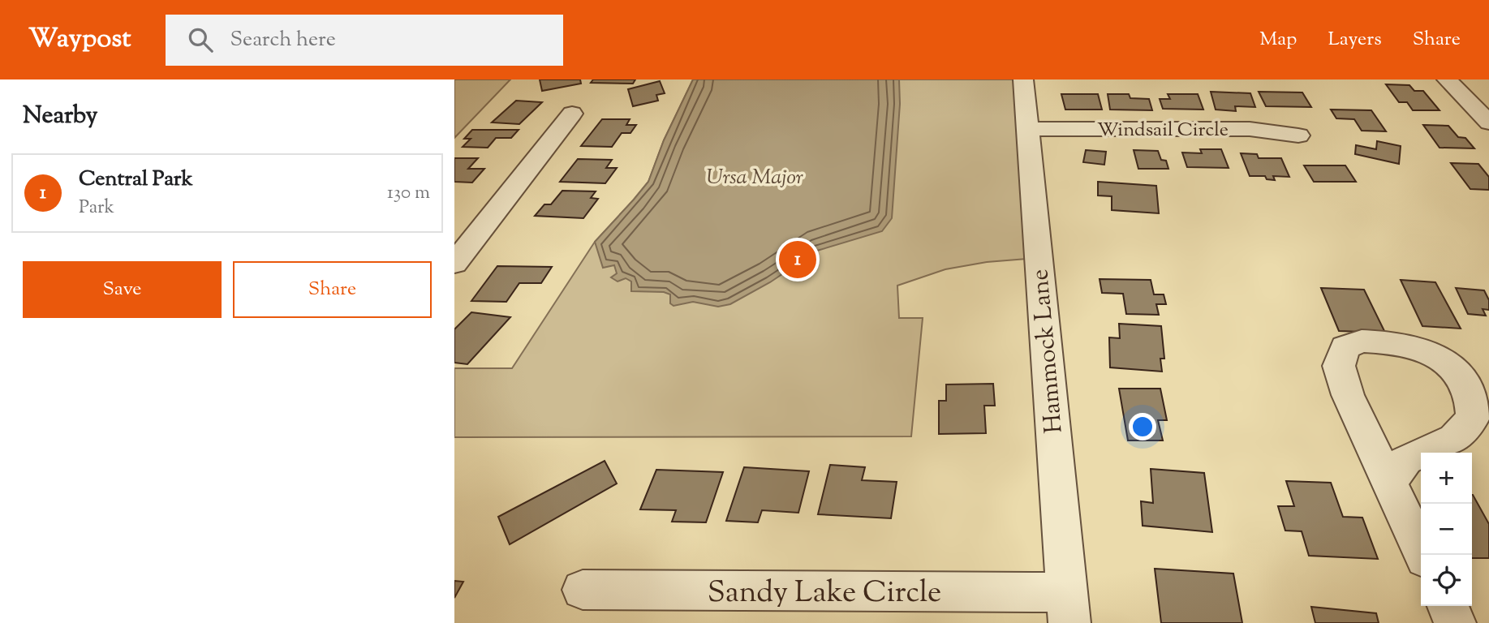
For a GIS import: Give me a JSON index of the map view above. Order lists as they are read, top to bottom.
{
  "streets": {
    "street": ["Windsail Circle", "Hammock Lane", "Sandy Lake Circle"]
  },
  "crossings": [
    ["Windsail Circle", "Hammock Lane"],
    ["Hammock Lane", "Sandy Lake Circle"]
  ],
  "water": ["Ursa Major"],
  "page": {
    "header": "Waypost",
    "search": "Search here",
    "nav": ["Map", "Layers", "Share"],
    "heading": "Nearby",
    "list": [
      {
        "mark": "1",
        "name": "Central Park",
        "note": "Park",
        "value": "130 m"
      }
    ],
    "pins": "1",
    "buttons": ["Save", "Share"],
    "map_buttons": ["+", "−"]
  }
}
